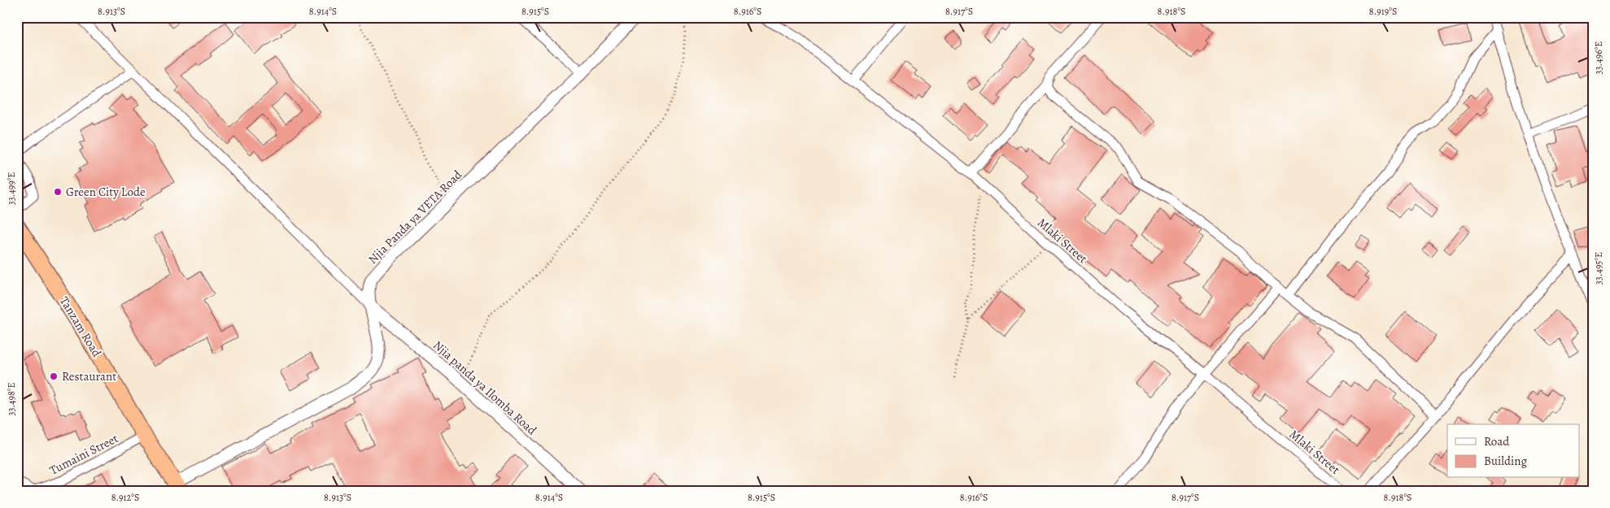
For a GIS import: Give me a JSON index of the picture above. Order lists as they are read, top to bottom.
{
  "streets": {
    "highway": ["Tanzam Road"],
    "street": [
      "Njia Panda ya VETA Road",
      "Mlaki Street",
      "Njia panda ya Ilomba Road",
      "Tumaini Street"
    ]
  },
  "crossings": [
    ["Njia Panda ya VETA Road", "Tanzam Road"],
    ["Njia Panda ya VETA Road", "Njia panda ya Ilomba Road"],
    ["Tanzam Road", "Tumaini Street"]
  ],
  "places": ["Green City Lode", "Restaurant"],
  "legend": ["Road", "Building"],
  "coordinates": [
    "8.913°S",
    "8.914°S",
    "8.915°S",
    "8.916°S",
    "8.917°S",
    "8.918°S",
    "8.919°S",
    "33.496°E",
    "33.499°E",
    "33.495°E",
    "33.498°E",
    "8.912°S"
  ]
}
